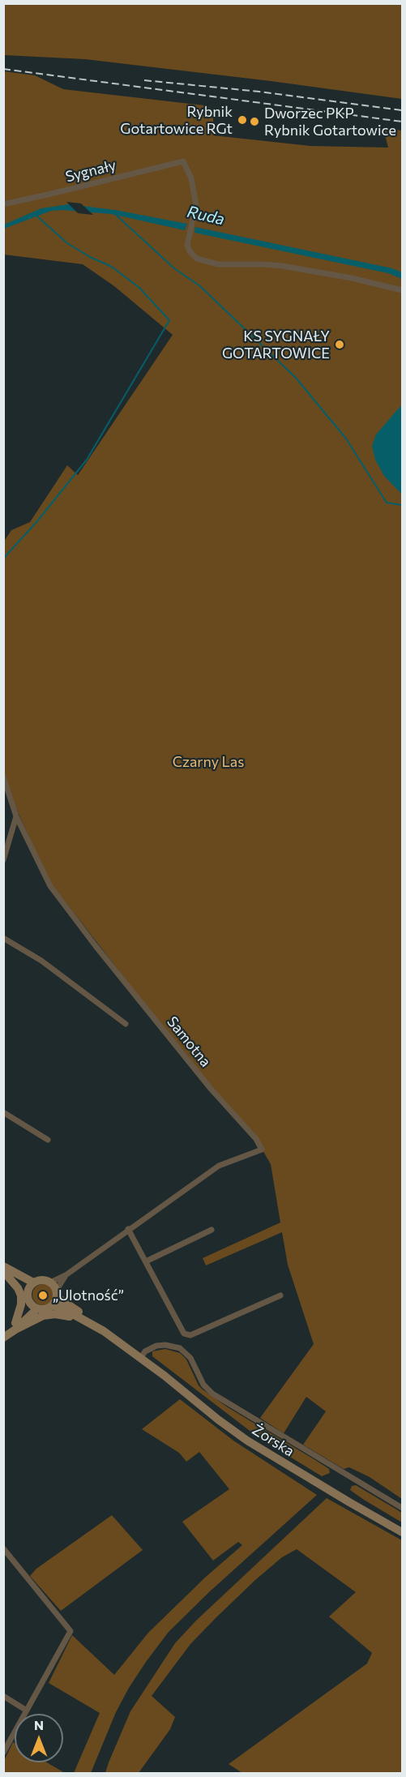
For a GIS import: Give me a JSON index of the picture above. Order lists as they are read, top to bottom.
{
  "streets": {
    "main road": ["Żorska"],
    "street": ["Sygnały", "Samotna"]
  },
  "crossings": [
    ["Samotna", "Żorska"]
  ],
  "water": ["Ruda"],
  "parks": ["Czarny Las"],
  "places": [
    "Rybnik Gotartowice RGt",
    "Dworzec PKP Rybnik Gotartowice",
    "KS SYGNAŁY GOTARTOWICE",
    "„Ulotność”"
  ],
  "north": "top"
}
